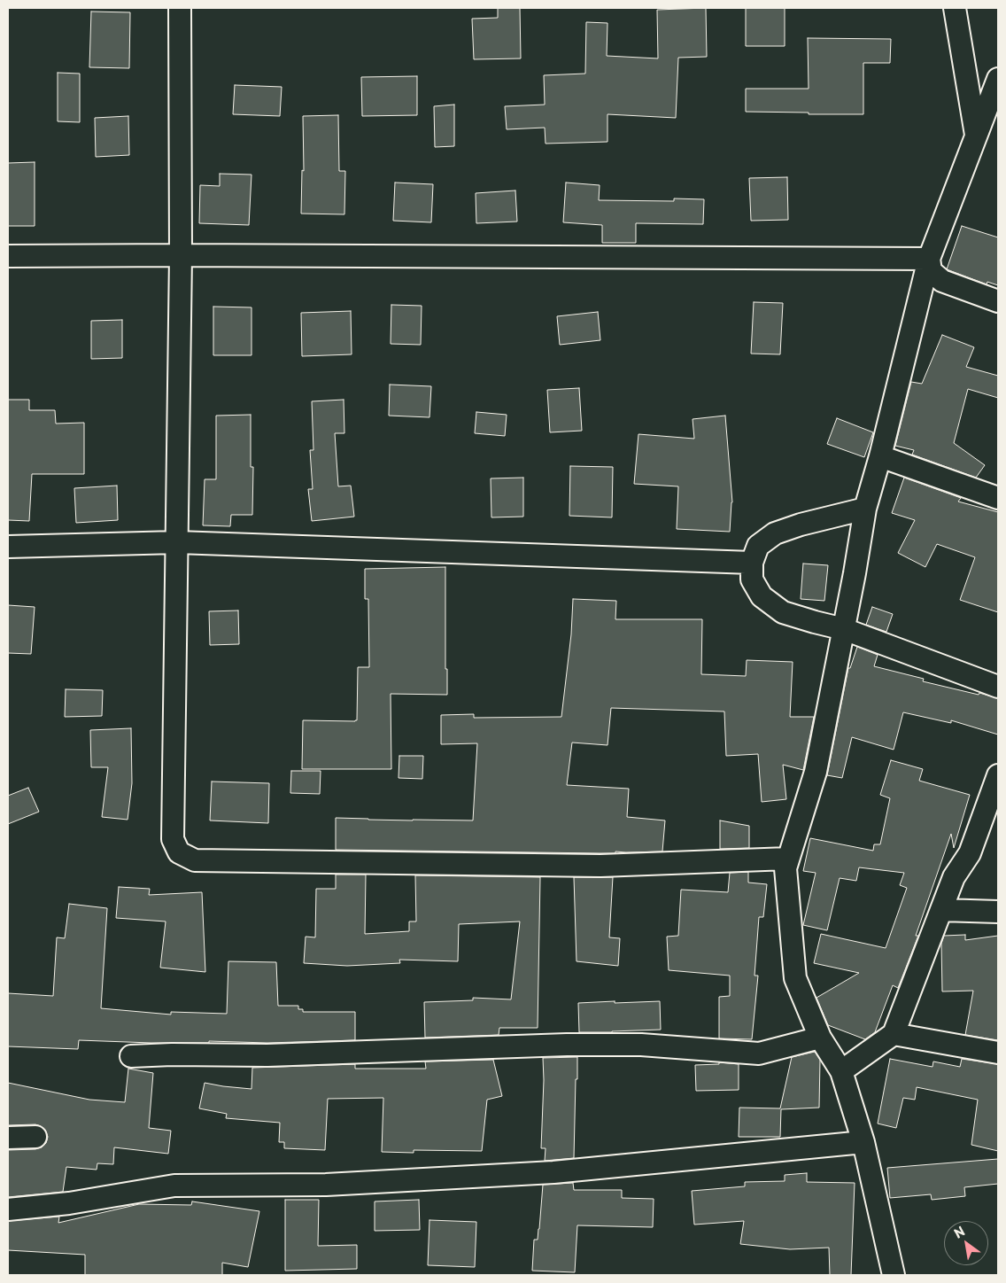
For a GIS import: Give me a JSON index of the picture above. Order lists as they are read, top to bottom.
{
  "north": "top left"
}
